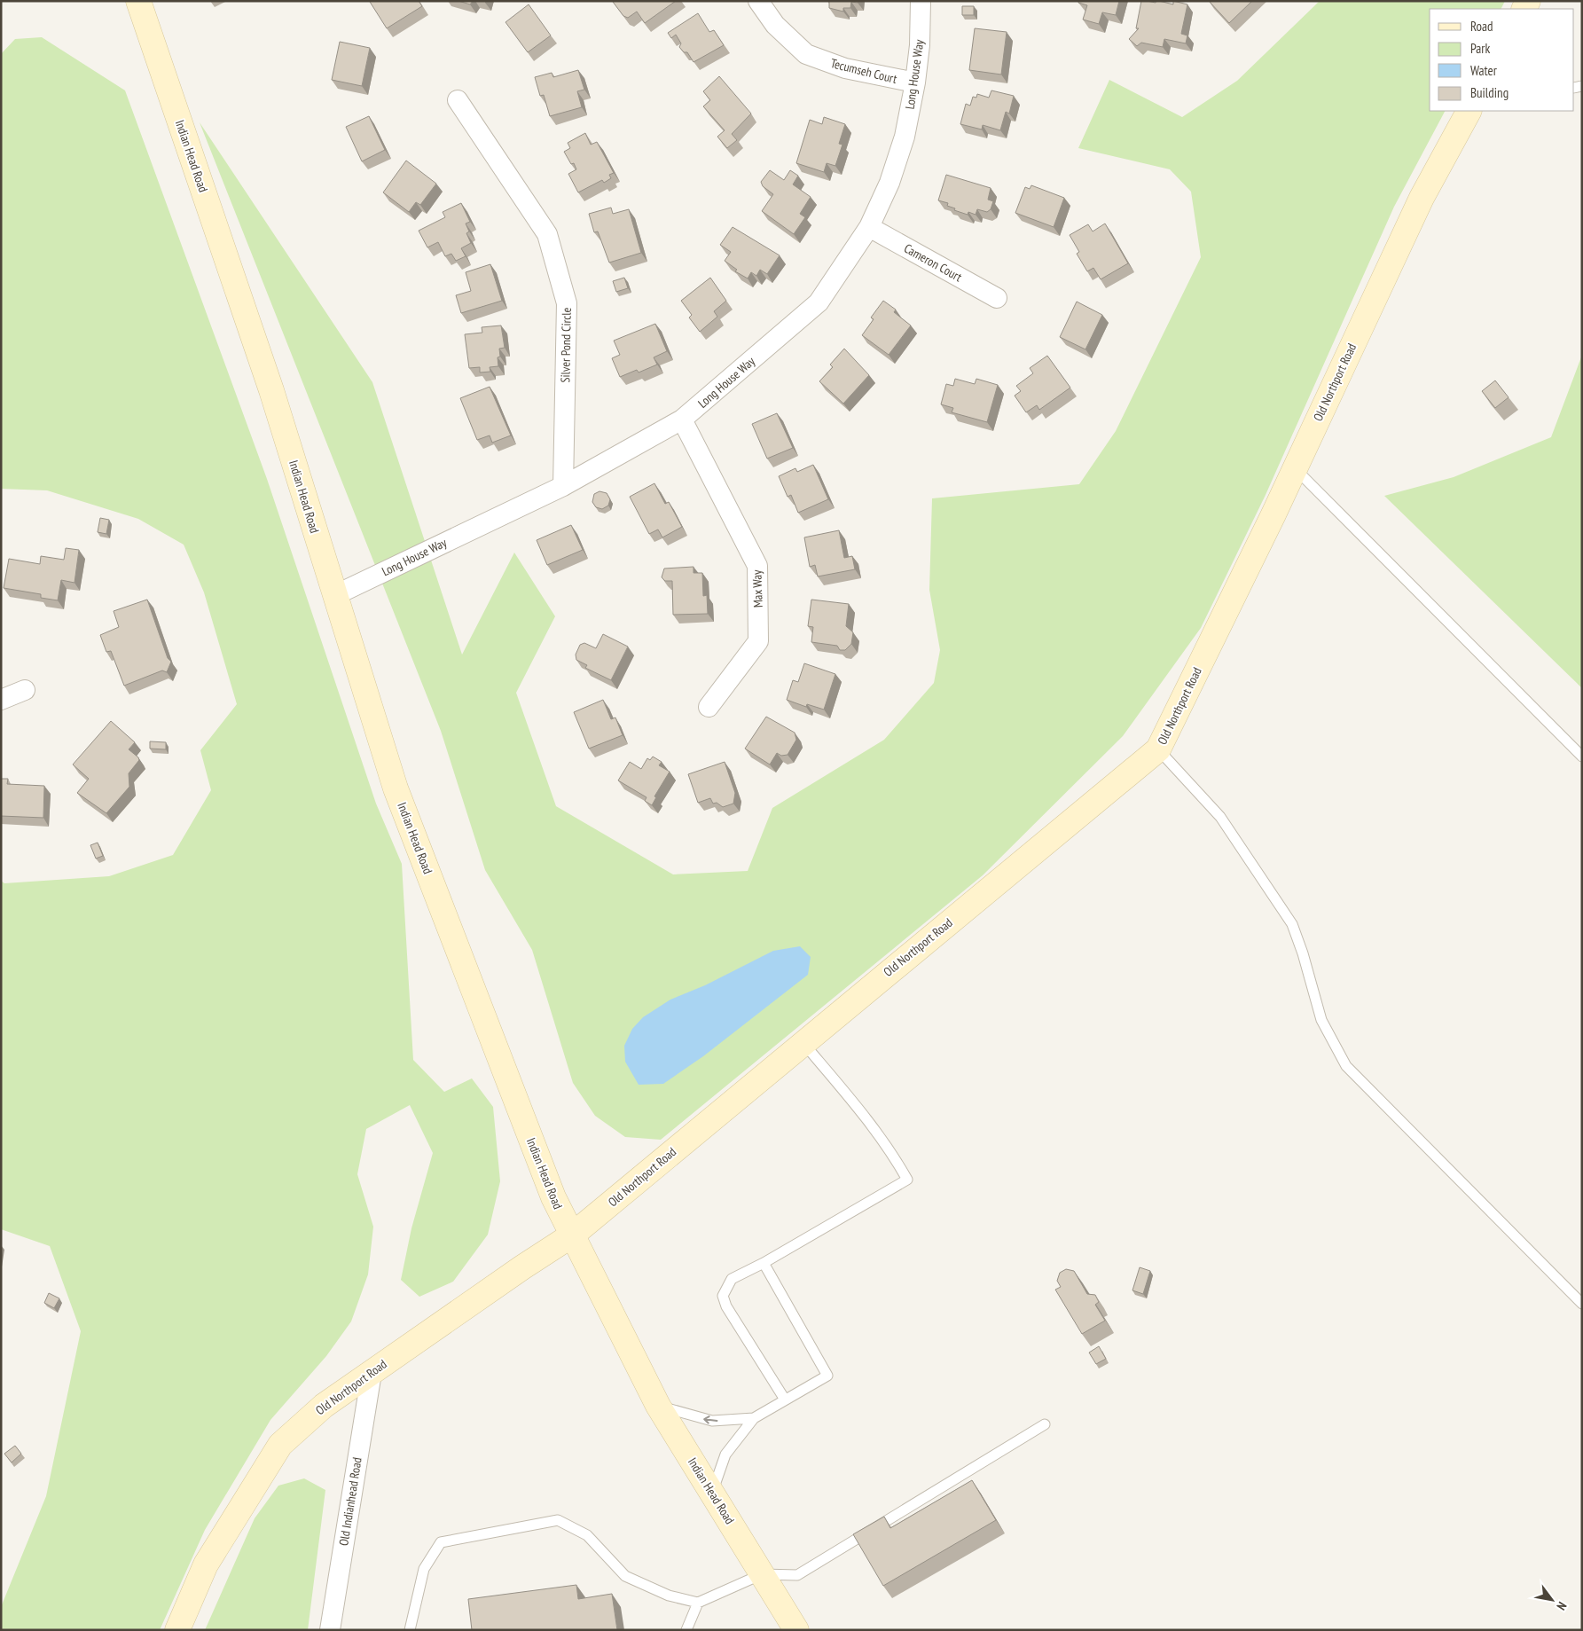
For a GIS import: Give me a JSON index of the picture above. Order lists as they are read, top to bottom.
{
  "streets": {
    "main road": ["Indian Head Road", "Old Northport Road"],
    "street": [
      "Tecumseh Court",
      "Long House Way",
      "Cameron Court",
      "Silver Pond Circle",
      "Max Way",
      "Old Indianhead Road"
    ]
  },
  "crossings": [
    ["Tecumseh Court", "Long House Way"],
    ["Long House Way", "Indian Head Road"],
    ["Long House Way", "Cameron Court"],
    ["Long House Way", "Silver Pond Circle"],
    ["Long House Way", "Max Way"],
    ["Indian Head Road", "Old Northport Road"],
    ["Old Northport Road", "Old Indianhead Road"]
  ],
  "legend": [
    "Road",
    "Park",
    "Water",
    "Building"
  ],
  "north": "bottom right"
}
